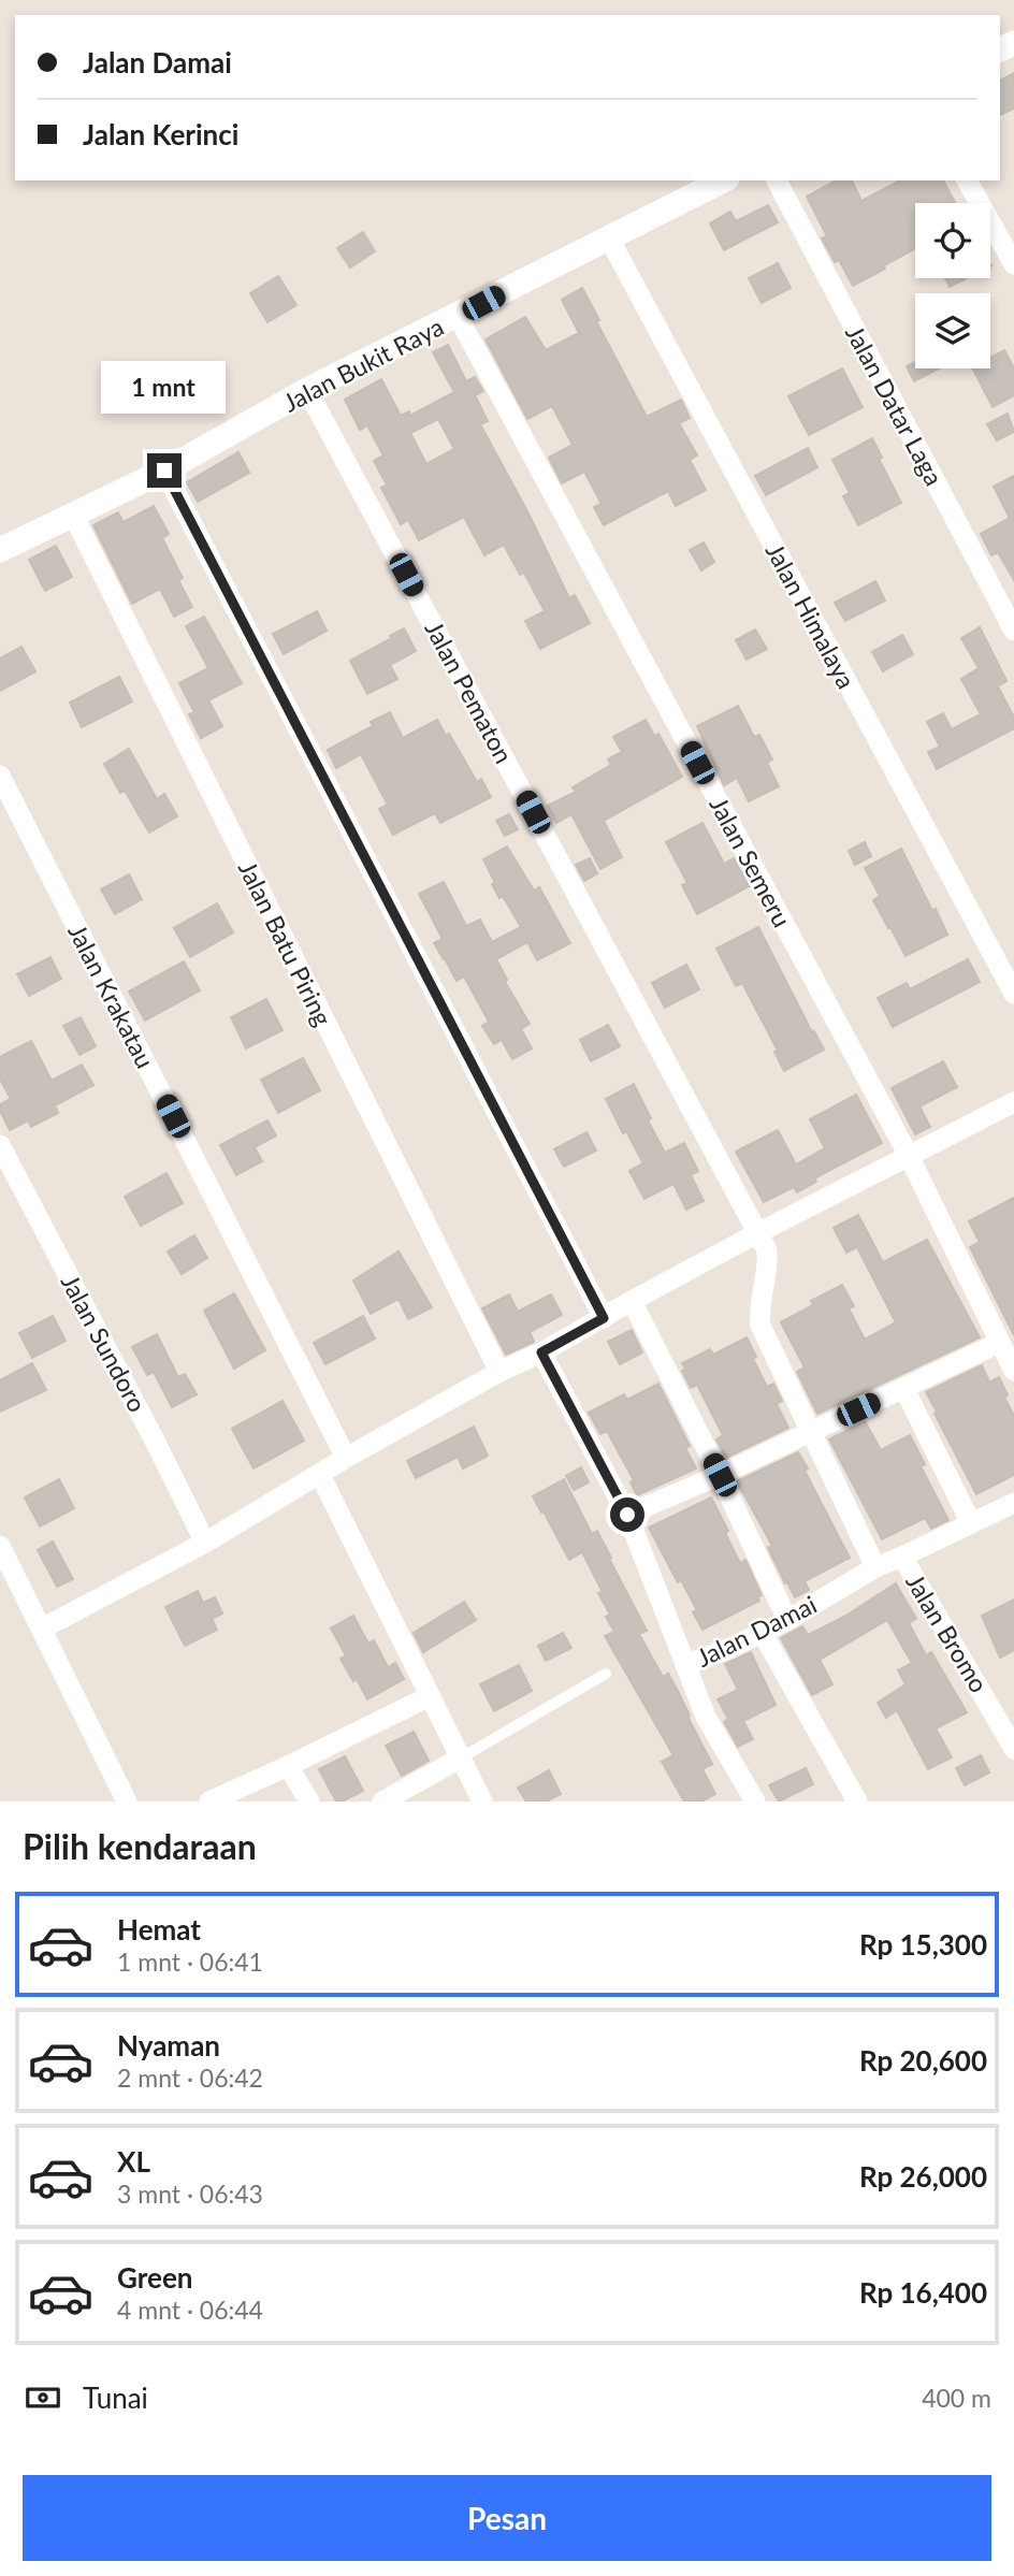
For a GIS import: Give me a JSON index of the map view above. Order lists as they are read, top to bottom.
{
  "streets": {
    "street": [
      "Jalan Bukit Raya",
      "Jalan Datar Laga",
      "Jalan Himalaya",
      "Jalan Pematon",
      "Jalan Semeru",
      "Jalan Batu Piring",
      "Jalan Krakatau",
      "Jalan Sundoro",
      "Jalan Damai",
      "Jalan Bromo"
    ]
  },
  "crossings": [
    ["Jalan Bukit Raya", "Jalan Himalaya"],
    ["Jalan Bukit Raya", "Jalan Pematon"],
    ["Jalan Bukit Raya", "Jalan Semeru"],
    ["Jalan Bukit Raya", "Jalan Batu Piring"],
    ["Jalan Pematon", "Jalan Damai"],
    ["Jalan Damai", "Jalan Bromo"]
  ],
  "page": {
    "banner": ["Jalan Damai", "Jalan Kerinci"],
    "bubble": "1 mnt",
    "heading": "Pilih kendaraan",
    "list": [
      {
        "name": "Hemat",
        "note": "1 mnt · 06:41",
        "value": "Rp 15,300"
      },
      {
        "name": "Nyaman",
        "note": "2 mnt · 06:42",
        "value": "Rp 20,600"
      },
      {
        "name": "XL",
        "note": "3 mnt · 06:43",
        "value": "Rp 26,000"
      },
      {
        "name": "Green",
        "note": "4 mnt · 06:44",
        "value": "Rp 16,400"
      }
    ],
    "pay": ["Tunai", "400 m"],
    "buttons": "Pesan"
  }
}
